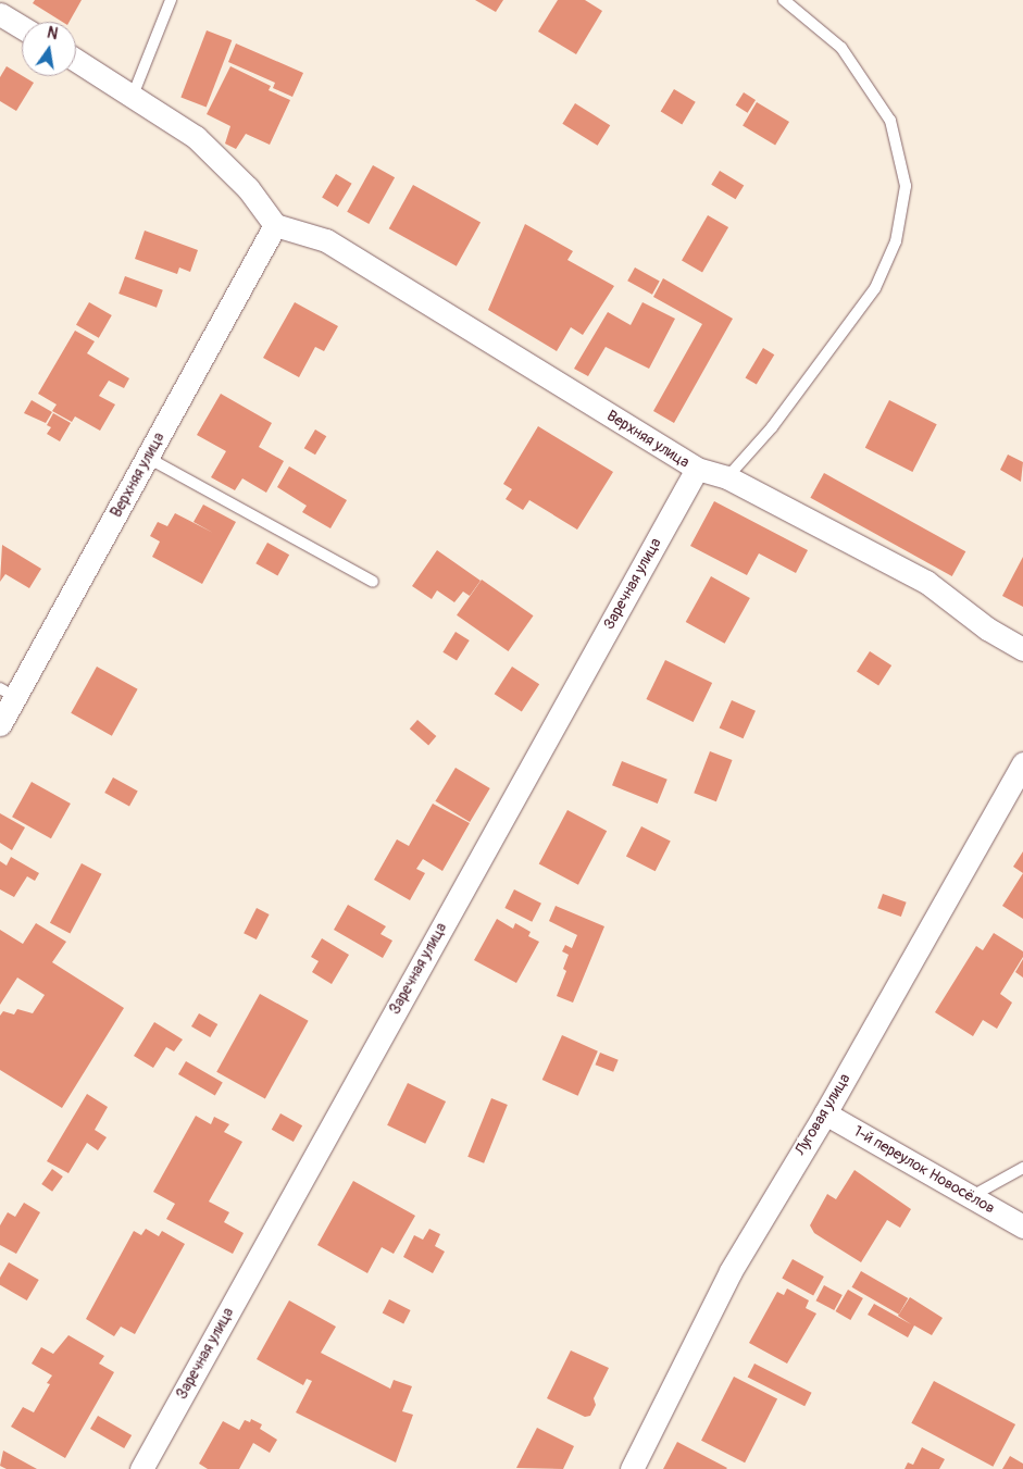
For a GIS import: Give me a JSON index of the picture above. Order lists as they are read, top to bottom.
{
  "streets": {
    "street": [
      "Верхняя улица",
      "Заречная улица",
      "Луговая улица",
      "1-й переулок Новосёлов"
    ]
  },
  "crossings": [
    ["Верхняя улица", "Заречная улица"],
    ["Луговая улица", "1-й переулок Новосёлов"]
  ],
  "north": "top"
}
